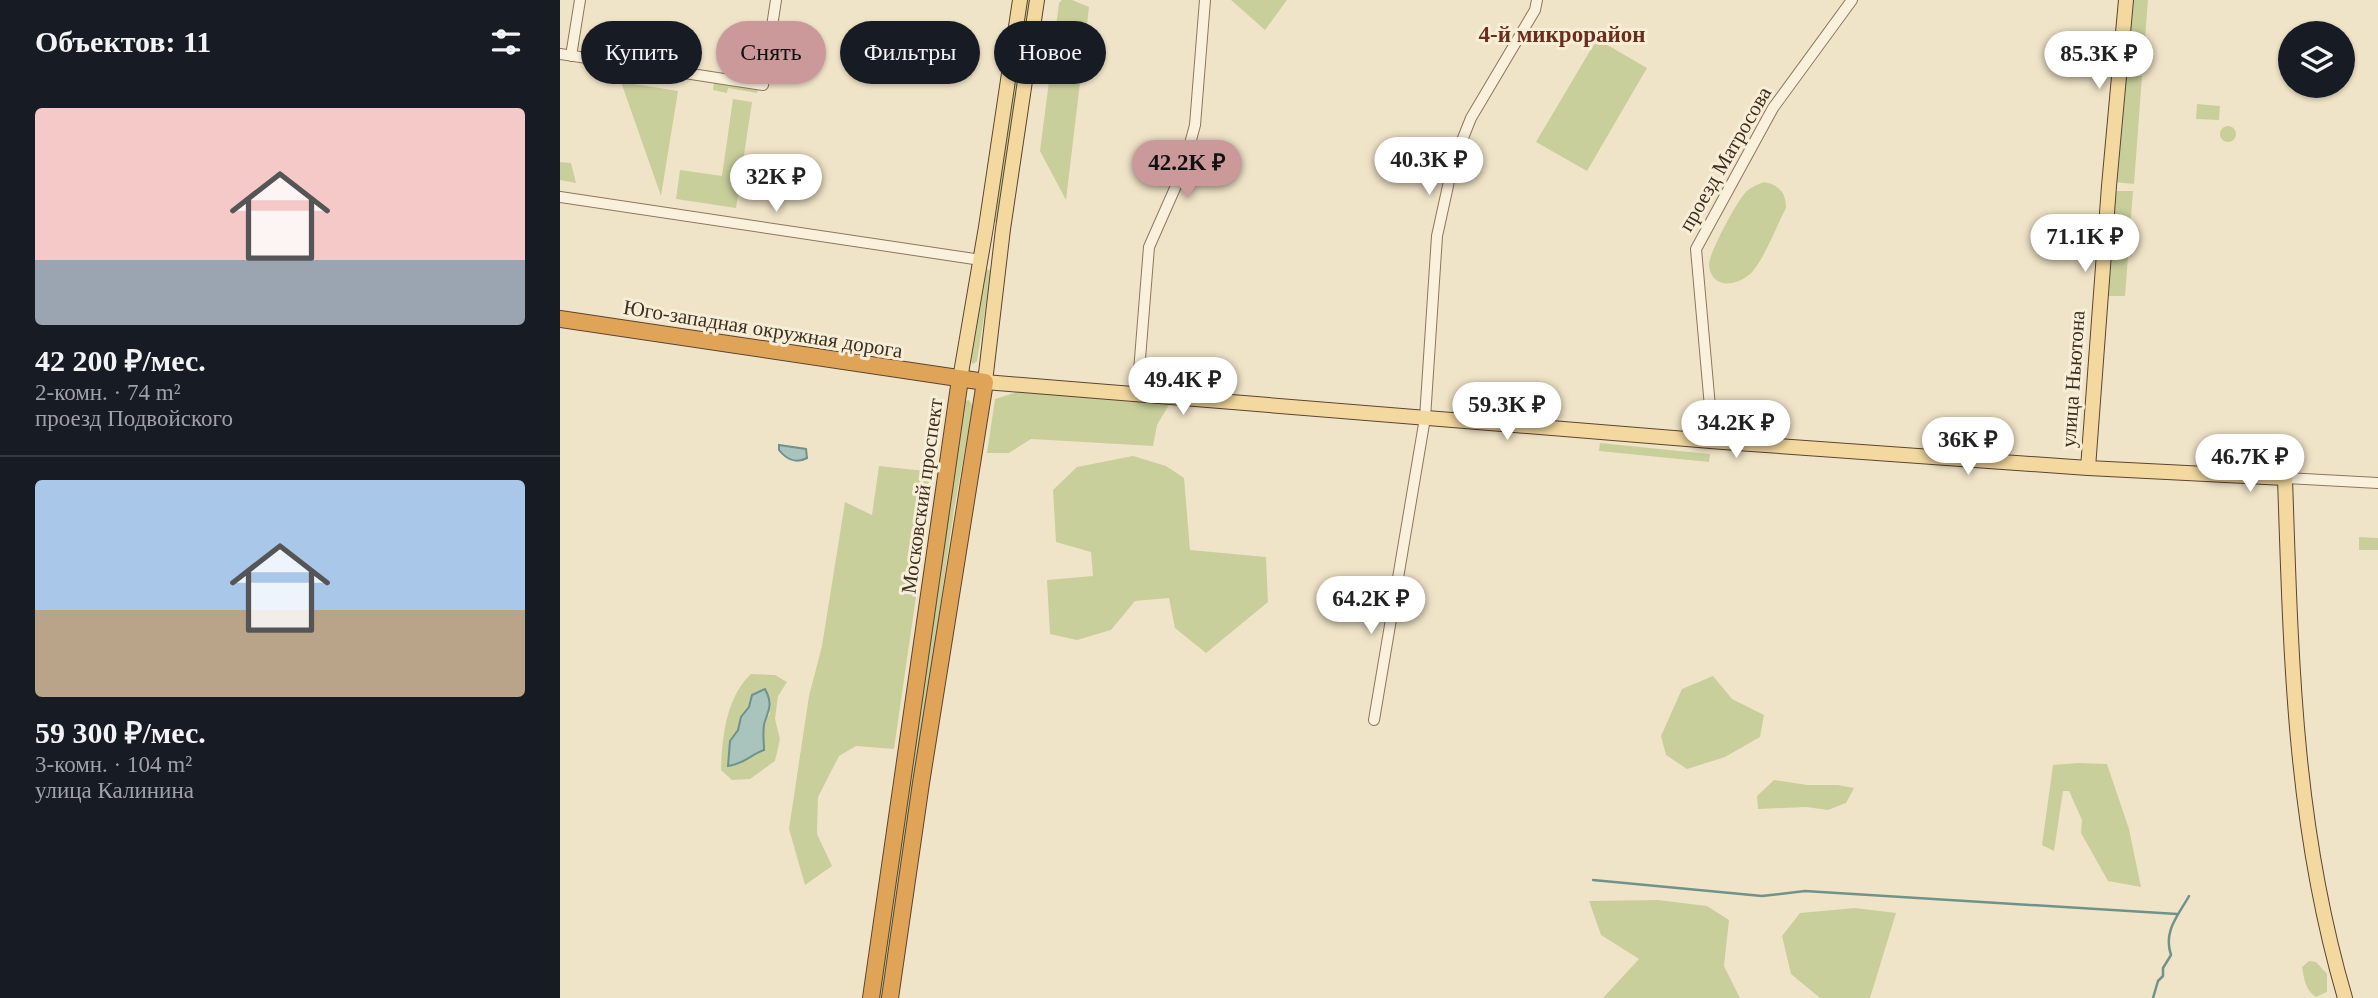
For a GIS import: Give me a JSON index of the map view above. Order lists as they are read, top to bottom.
{
  "streets": {
    "highway": ["Юго-западная окружная дорога", "Московский проспект"],
    "main road": ["улица Ньютона"],
    "street": ["проезд Матросова"]
  },
  "crossings": [
    ["Юго-западная окружная дорога", "Московский проспект"]
  ],
  "districts": ["4-й микрорайон"],
  "page": {
    "heading": "Объектов: 11",
    "chip": [
      "Купить",
      "Снять",
      "Фильтры",
      "Новое"
    ],
    "price": [
      "85.3K ₽",
      "40.3K ₽",
      "42.2K ₽",
      "32K ₽",
      "71.1K ₽",
      "49.4K ₽",
      "59.3K ₽",
      "34.2K ₽",
      "36K ₽",
      "46.7K ₽",
      "64.2K ₽"
    ],
    "list": [
      {
        "name": "42 200 ₽/мес.",
        "note": "2-комн. · 74 m² · проезд Подвойского"
      },
      {
        "name": "59 300 ₽/мес.",
        "note": "3-комн. · 104 m² · улица Калинина"
      }
    ]
  }
}
